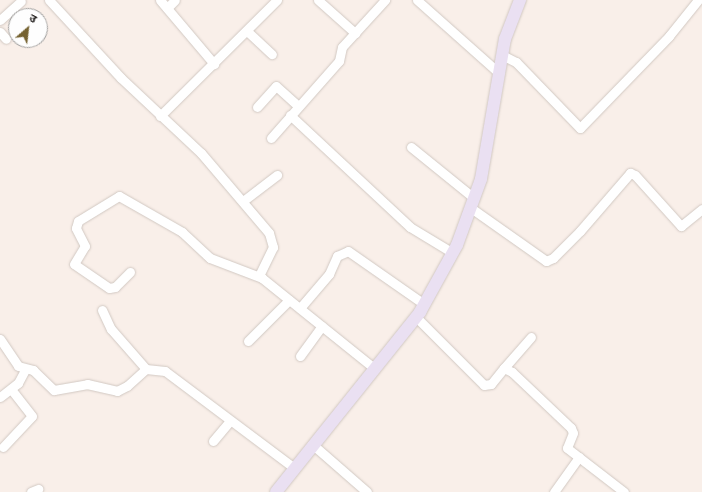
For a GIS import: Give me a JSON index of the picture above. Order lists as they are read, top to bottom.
{
  "north": "top right"
}
